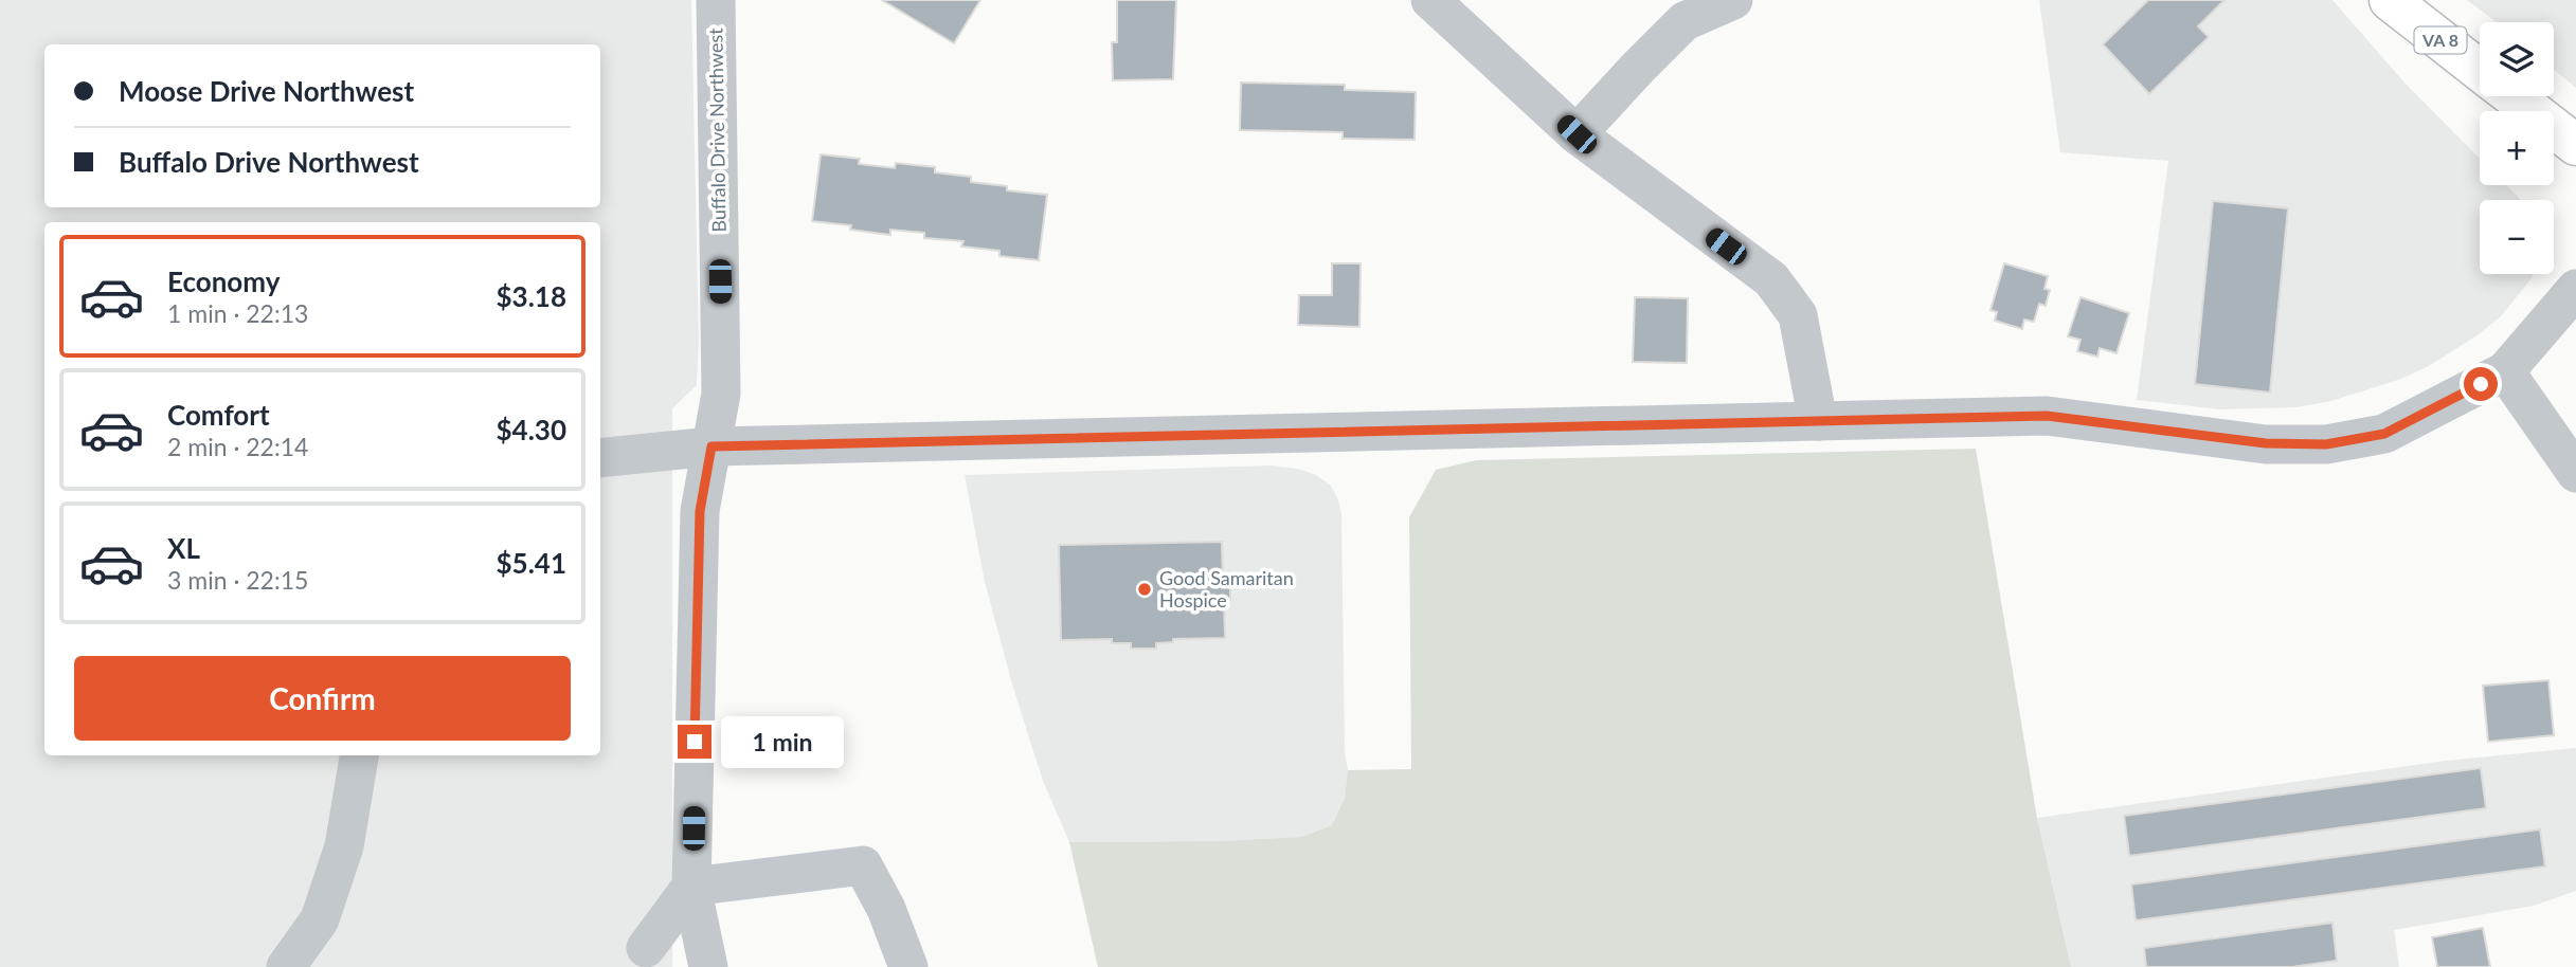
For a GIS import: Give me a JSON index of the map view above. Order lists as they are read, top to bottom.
{
  "streets": {
    "main road": ["VA 8"],
    "street": ["Buffalo Drive Northwest"]
  },
  "places": ["Good Samaritan Hospice"],
  "page": {
    "map_buttons": ["+", "−"],
    "banner": ["Moose Drive Northwest", "Buffalo Drive Northwest"],
    "list": [
      {
        "name": "Economy",
        "note": "1 min · 22:13",
        "value": "$3.18"
      },
      {
        "name": "Comfort",
        "note": "2 min · 22:14",
        "value": "$4.30"
      },
      {
        "name": "XL",
        "note": "3 min · 22:15",
        "value": "$5.41"
      }
    ],
    "buttons": "Confirm",
    "bubble": "1 min"
  }
}
